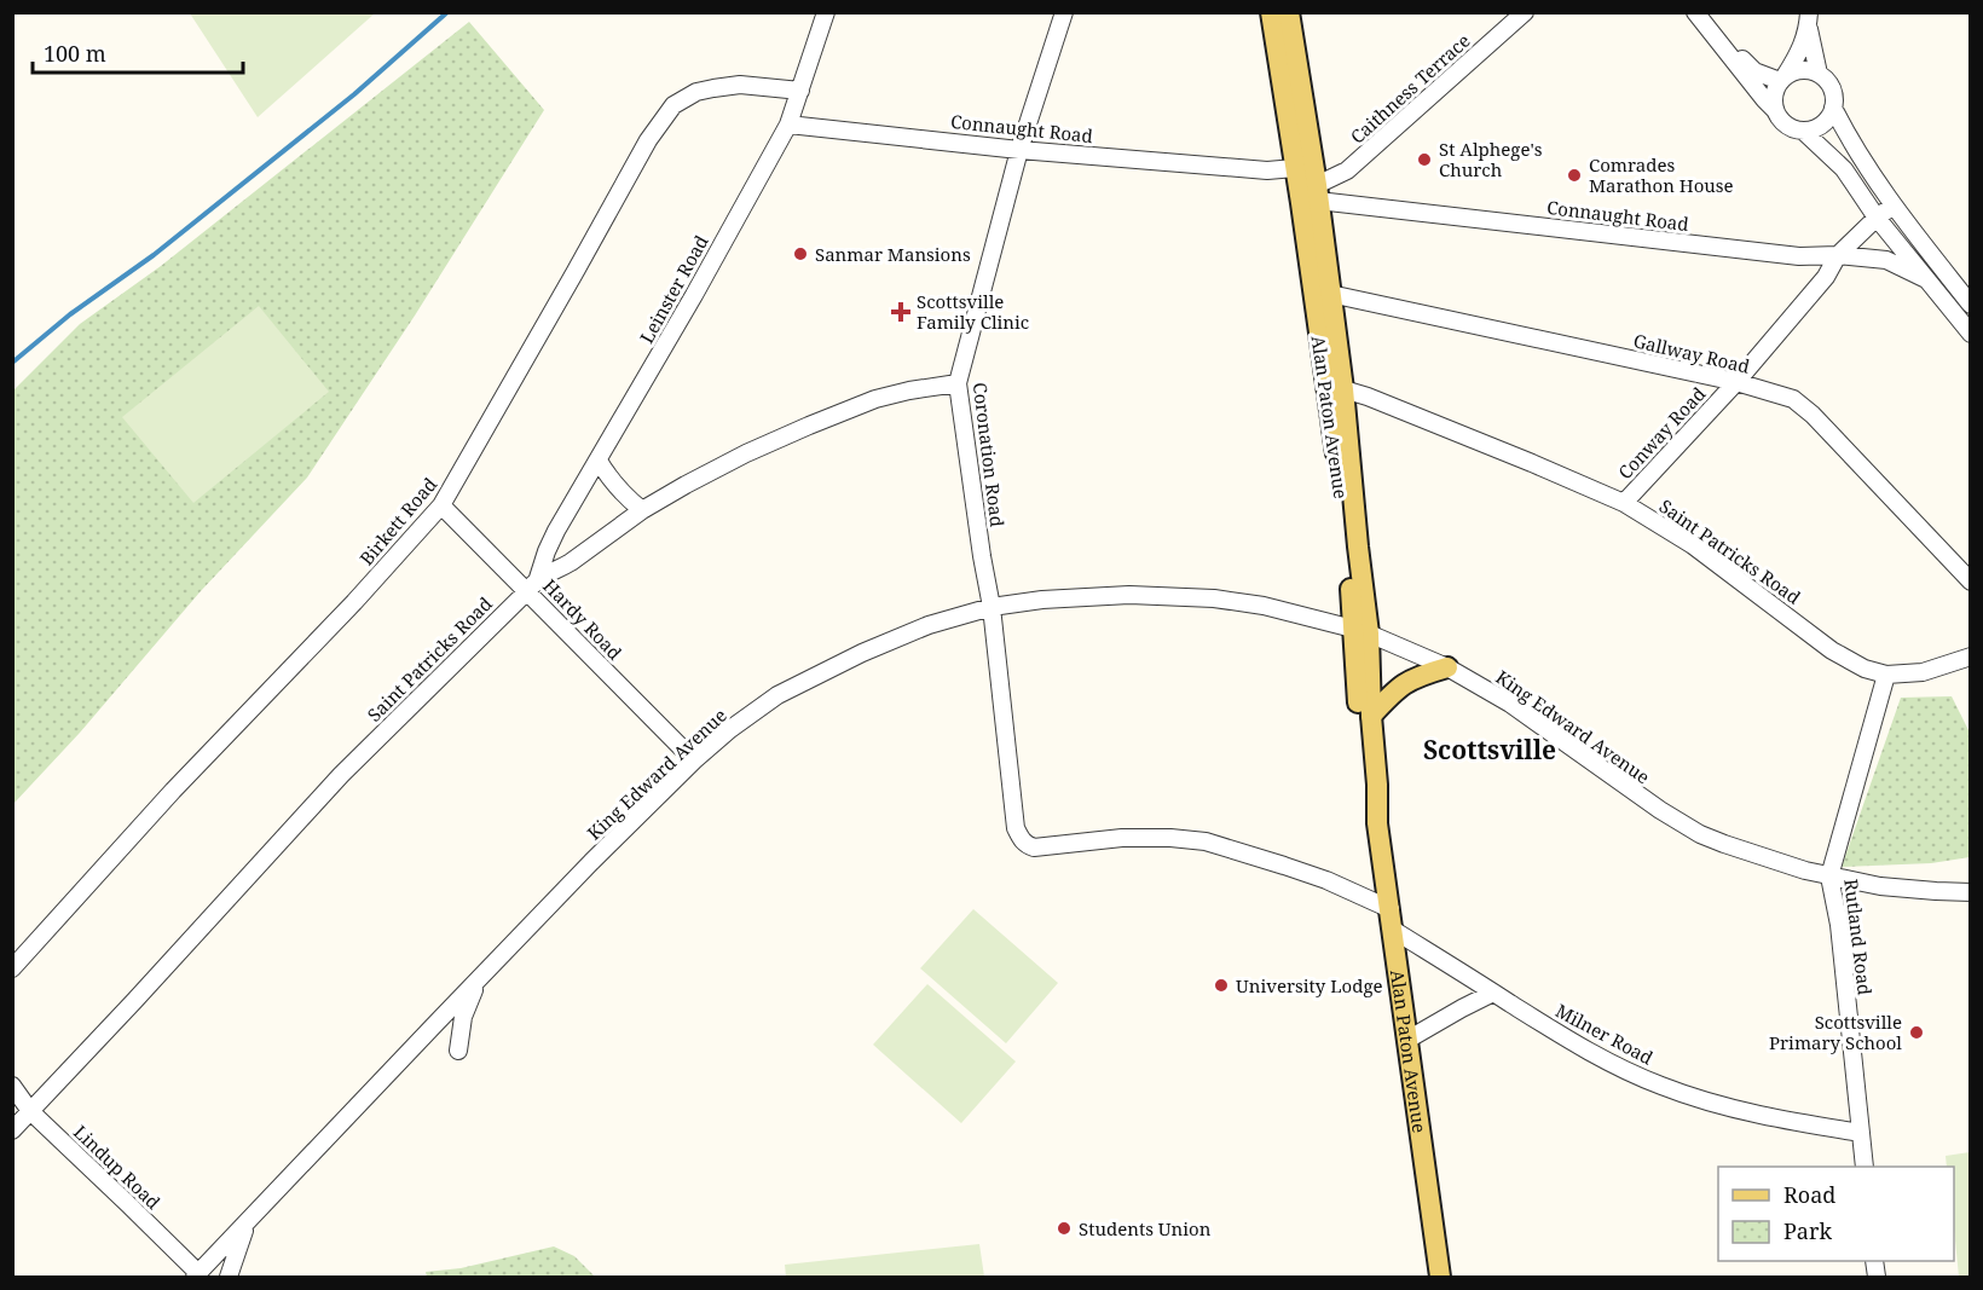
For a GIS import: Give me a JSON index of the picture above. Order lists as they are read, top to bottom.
{
  "streets": {
    "main road": ["Alan Paton Avenue"],
    "street": [
      "Caithness Terrace",
      "Connaught Road",
      "Leinster Road",
      "Gallway Road",
      "Conway Road",
      "Coronation Road",
      "Birkett Road",
      "Saint Patricks Road",
      "Hardy Road",
      "King Edward Avenue",
      "Rutland Road",
      "Milner Road",
      "Lindup Road"
    ]
  },
  "crossings": [
    ["Caithness Terrace", "Connaught Road"],
    ["Caithness Terrace", "Alan Paton Avenue"],
    ["Connaught Road", "Leinster Road"],
    ["Connaught Road", "Alan Paton Avenue"],
    ["Connaught Road", "Conway Road"],
    ["Connaught Road", "Coronation Road"],
    ["Leinster Road", "Birkett Road"],
    ["Leinster Road", "Saint Patricks Road"],
    ["Leinster Road", "Hardy Road"],
    ["Gallway Road", "Alan Paton Avenue"],
    ["Gallway Road", "Conway Road"],
    ["Alan Paton Avenue", "Saint Patricks Road"],
    ["Alan Paton Avenue", "King Edward Avenue"],
    ["Alan Paton Avenue", "Milner Road"],
    ["Conway Road", "Saint Patricks Road"],
    ["Coronation Road", "Saint Patricks Road"],
    ["Coronation Road", "King Edward Avenue"],
    ["Coronation Road", "Milner Road"],
    ["Birkett Road", "Hardy Road"],
    ["Saint Patricks Road", "Hardy Road"],
    ["Saint Patricks Road", "Rutland Road"],
    ["Saint Patricks Road", "Lindup Road"],
    ["Hardy Road", "King Edward Avenue"],
    ["King Edward Avenue", "Rutland Road"],
    ["King Edward Avenue", "Lindup Road"],
    ["Rutland Road", "Milner Road"]
  ],
  "districts": ["Scottsville"],
  "places": {
    "other": [
      "St Alphege's Church",
      "Comrades Marathon House",
      "Sanmar Mansions",
      "University Lodge",
      "Scottsville Primary School",
      "Students Union"
    ],
    "health": ["Scottsville Family Clinic"]
  },
  "legend": ["Road", "Park"],
  "scale_bar": "100 m"
}
